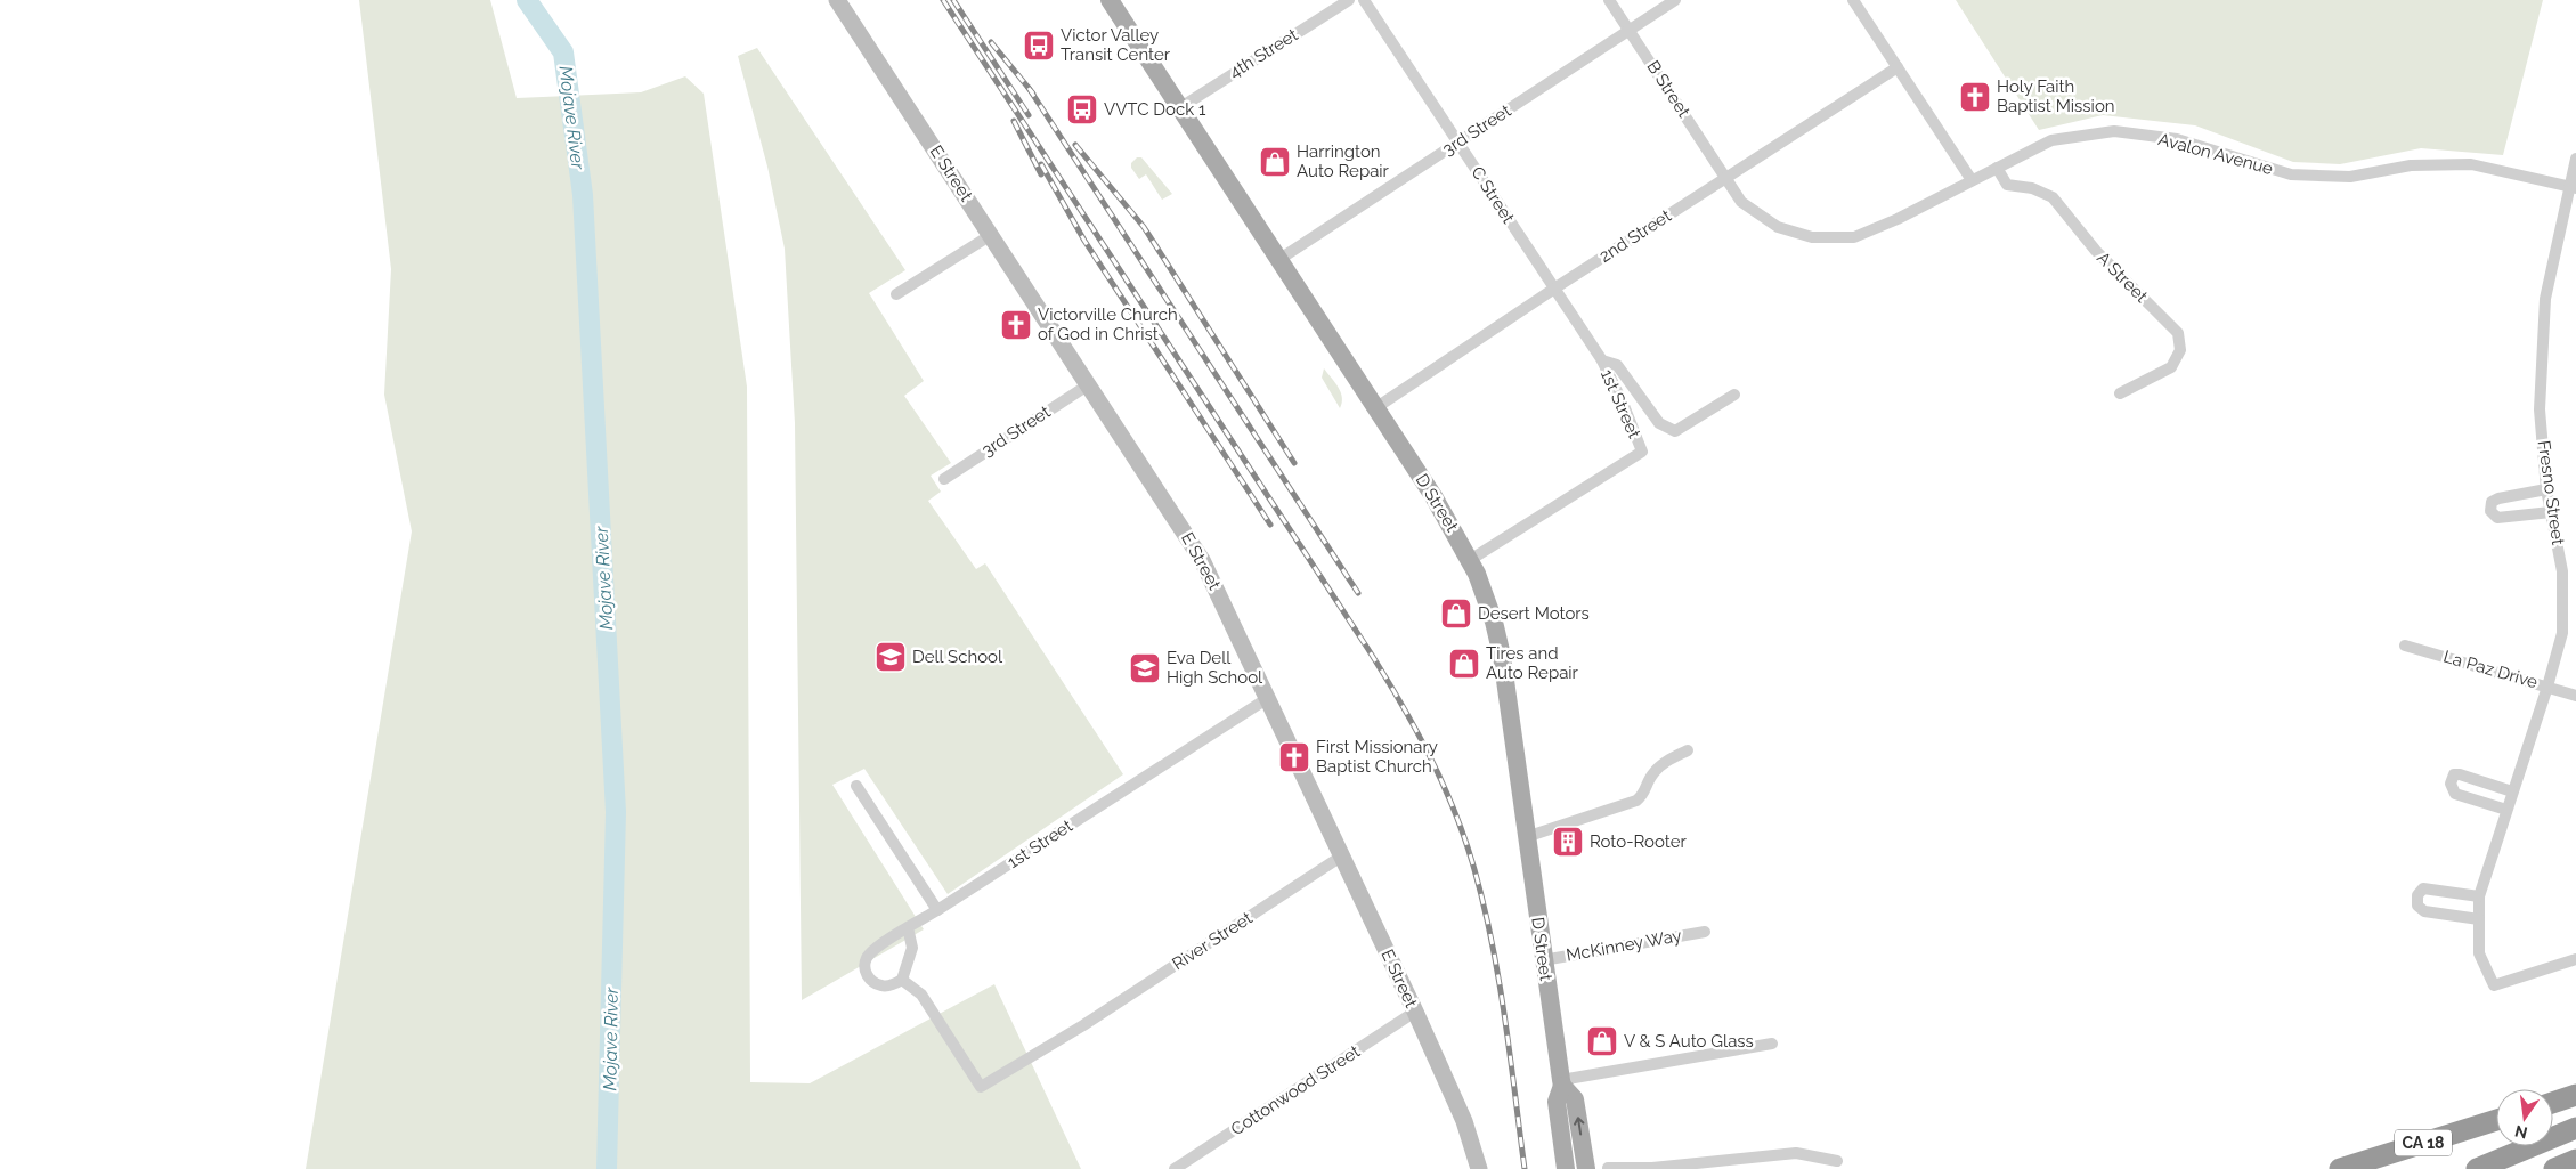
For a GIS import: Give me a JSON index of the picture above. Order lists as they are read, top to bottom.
{
  "streets": {
    "highway": ["CA 18"],
    "main road": ["D Street"],
    "street": [
      "4th Street",
      "B Street",
      "3rd Street",
      "Avalon Avenue",
      "E Street",
      "C Street",
      "2nd Street",
      "A Street",
      "1st Street",
      "Fresno Street",
      "La Paz Drive",
      "River Street",
      "McKinney Way",
      "Cottonwood Street"
    ]
  },
  "crossings": [
    ["4th Street", "D Street"],
    ["B Street", "3rd Street"],
    ["B Street", "Avalon Avenue"],
    ["B Street", "2nd Street"],
    ["3rd Street", "E Street"],
    ["3rd Street", "C Street"],
    ["3rd Street", "D Street"],
    ["Avalon Avenue", "2nd Street"],
    ["Avalon Avenue", "A Street"],
    ["Avalon Avenue", "Fresno Street"],
    ["E Street", "1st Street"],
    ["E Street", "River Street"],
    ["E Street", "Cottonwood Street"],
    ["C Street", "2nd Street"],
    ["C Street", "1st Street"],
    ["2nd Street", "D Street"],
    ["1st Street", "D Street"],
    ["1st Street", "River Street"],
    ["Fresno Street", "La Paz Drive"],
    ["D Street", "McKinney Way"]
  ],
  "water": ["Mojave River"],
  "places": {
    "bus stop": ["Victor Valley Transit Center", "VVTC Dock 1"],
    "church": ["Holy Faith Baptist Mission", "Victorville Church of God in Christ", "First Missionary Baptist Church"],
    "shop": [
      "Harrington Auto Repair",
      "Desert Motors",
      "Tires and Auto Repair",
      "V & S Auto Glass"
    ],
    "school or university": ["Dell School", "Eva Dell High School"],
    "building": ["Roto-Rooter"]
  },
  "north": "bottom"
}
